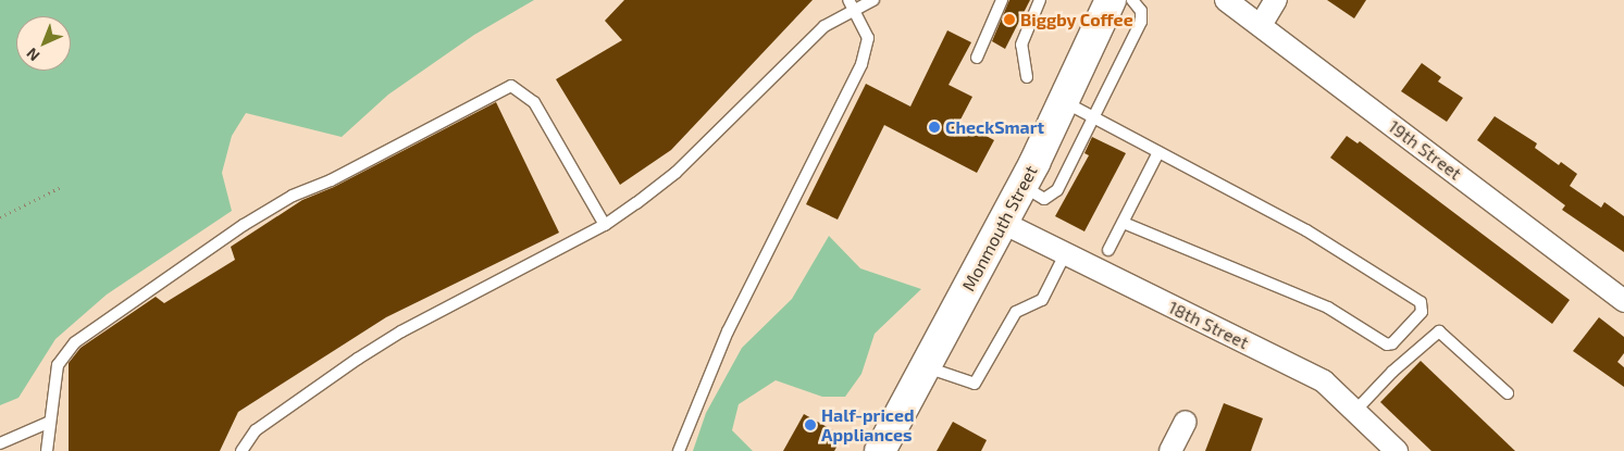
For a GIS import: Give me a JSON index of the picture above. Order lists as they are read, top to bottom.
{
  "streets": {
    "main road": ["Monmouth Street"],
    "street": ["19th Street", "18th Street"]
  },
  "crossings": [
    ["Monmouth Street", "18th Street"]
  ],
  "places": ["Biggby Coffee", "CheckSmart", "Half-priced Appliances"],
  "north": "bottom left"
}
